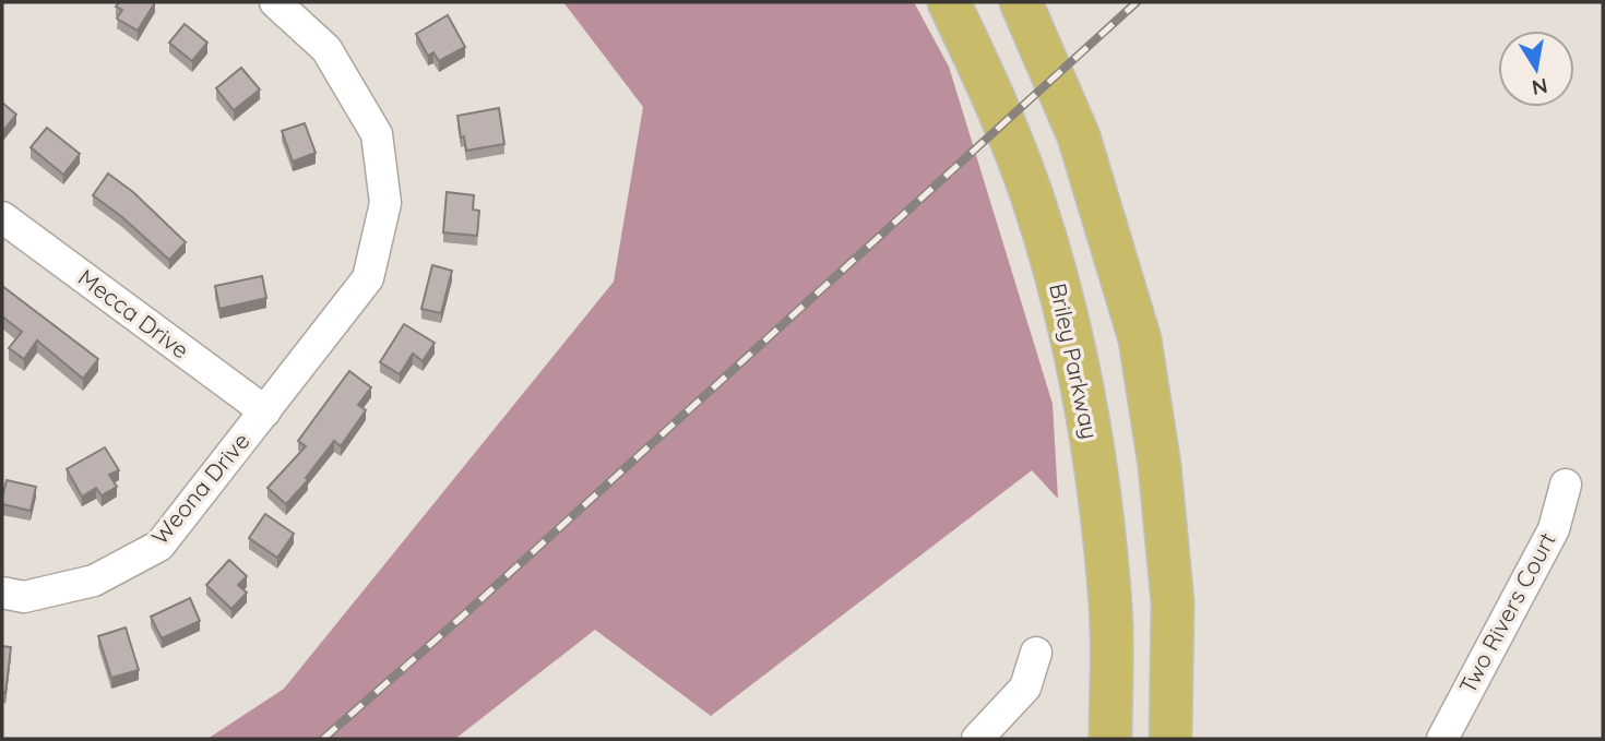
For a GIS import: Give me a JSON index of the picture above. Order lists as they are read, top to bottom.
{
  "streets": {
    "highway": ["Briley Parkway"],
    "street": ["Mecca Drive", "Weona Drive", "Two Rivers Court"]
  },
  "crossings": [
    ["Mecca Drive", "Weona Drive"]
  ],
  "north": "bottom"
}
